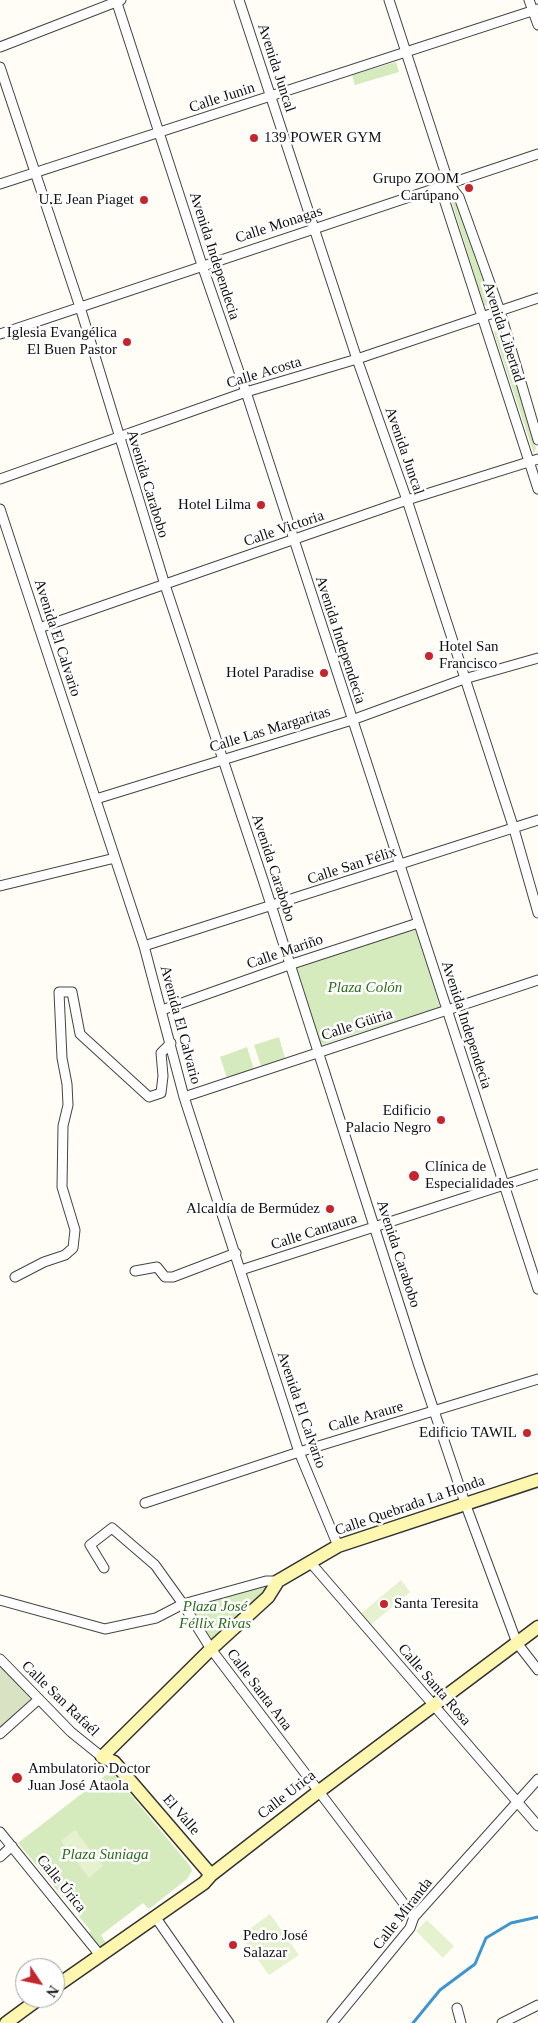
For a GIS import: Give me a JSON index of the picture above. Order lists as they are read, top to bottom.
{
  "streets": {
    "main road": ["Calle Quebrada La Honda", "Calle Urica", "El Valle"],
    "street": [
      "Avenida Juncal",
      "Calle Junin",
      "Calle Monagas",
      "Avenida Independecia",
      "Avenida Libertad",
      "Calle Acosta",
      "Avenida Carabobo",
      "Calle Victoria",
      "Avenida El Calvario",
      "Calle Las Margaritas",
      "Calle San Félix",
      "Calle Mariño",
      "Calle Güiria",
      "Calle Cantaura",
      "Calle Araure",
      "Calle Santa Rosa",
      "Calle Santa Ana",
      "Calle San Rafaél",
      "Calle Úrica",
      "Calle Miranda"
    ]
  },
  "crossings": [
    ["Avenida Juncal", "Calle Junin"],
    ["Avenida Juncal", "Calle Monagas"],
    ["Avenida Juncal", "Calle Acosta"],
    ["Avenida Juncal", "Calle Victoria"],
    ["Avenida Juncal", "Calle Las Margaritas"],
    ["Avenida Juncal", "Calle San Félix"],
    ["Calle Junin", "Avenida Independecia"],
    ["Calle Junin", "Avenida Libertad"],
    ["Calle Junin", "Avenida Carabobo"],
    ["Calle Monagas", "Avenida Independecia"],
    ["Calle Monagas", "Avenida Libertad"],
    ["Calle Monagas", "Avenida Carabobo"],
    ["Avenida Independecia", "Calle Acosta"],
    ["Avenida Independecia", "Calle Victoria"],
    ["Avenida Independecia", "Calle Las Margaritas"],
    ["Avenida Independecia", "Calle San Félix"],
    ["Avenida Independecia", "Calle Mariño"],
    ["Avenida Independecia", "Calle Güiria"],
    ["Avenida Independecia", "Calle Cantaura"],
    ["Avenida Libertad", "Calle Acosta"],
    ["Avenida Libertad", "Calle Victoria"],
    ["Calle Acosta", "Avenida Carabobo"],
    ["Avenida Carabobo", "Calle Victoria"],
    ["Avenida Carabobo", "Calle Las Margaritas"],
    ["Avenida Carabobo", "Calle San Félix"],
    ["Avenida Carabobo", "Calle Mariño"],
    ["Avenida Carabobo", "Calle Güiria"],
    ["Avenida Carabobo", "Calle Cantaura"],
    ["Avenida Carabobo", "Calle Araure"],
    ["Avenida Carabobo", "Calle Quebrada La Honda"],
    ["Avenida Carabobo", "Calle Urica"],
    ["Calle Victoria", "Avenida El Calvario"],
    ["Avenida El Calvario", "Calle Las Margaritas"],
    ["Avenida El Calvario", "Calle San Félix"],
    ["Avenida El Calvario", "Calle Mariño"],
    ["Avenida El Calvario", "Calle Güiria"],
    ["Avenida El Calvario", "Calle Cantaura"],
    ["Avenida El Calvario", "Calle Araure"],
    ["Avenida El Calvario", "Calle Quebrada La Honda"],
    ["Calle Quebrada La Honda", "Calle Santa Rosa"],
    ["Calle Quebrada La Honda", "Calle Santa Ana"],
    ["Calle Quebrada La Honda", "Calle San Rafaél"],
    ["Calle Quebrada La Honda", "El Valle"],
    ["Calle Santa Rosa", "Calle Urica"],
    ["Calle Santa Rosa", "Calle Miranda"],
    ["Calle Santa Ana", "Calle Urica"],
    ["Calle Santa Ana", "Calle Miranda"],
    ["Calle San Rafaél", "El Valle"],
    ["Calle Urica", "El Valle"],
    ["Calle Urica", "Calle Úrica"]
  ],
  "parks": ["Plaza Colón", "Plaza José Féllix Rivas", "Plaza Suniaga"],
  "places": [
    "139 POWER GYM",
    "Grupo ZOOM Carúpano",
    "U.E Jean Piaget",
    "Iglesia Evangélica El Buen Pastor",
    "Hotel Lilma",
    "Hotel San Francisco",
    "Hotel Paradise",
    "Edificio Palacio Negro",
    "Clínica de Especialidades",
    "Alcaldía de Bermúdez",
    "Edificio TAWIL",
    "Santa Teresita",
    "Ambulatorio Doctor Juan José Ataola",
    "Pedro José Salazar"
  ],
  "north": "bottom right"
}
